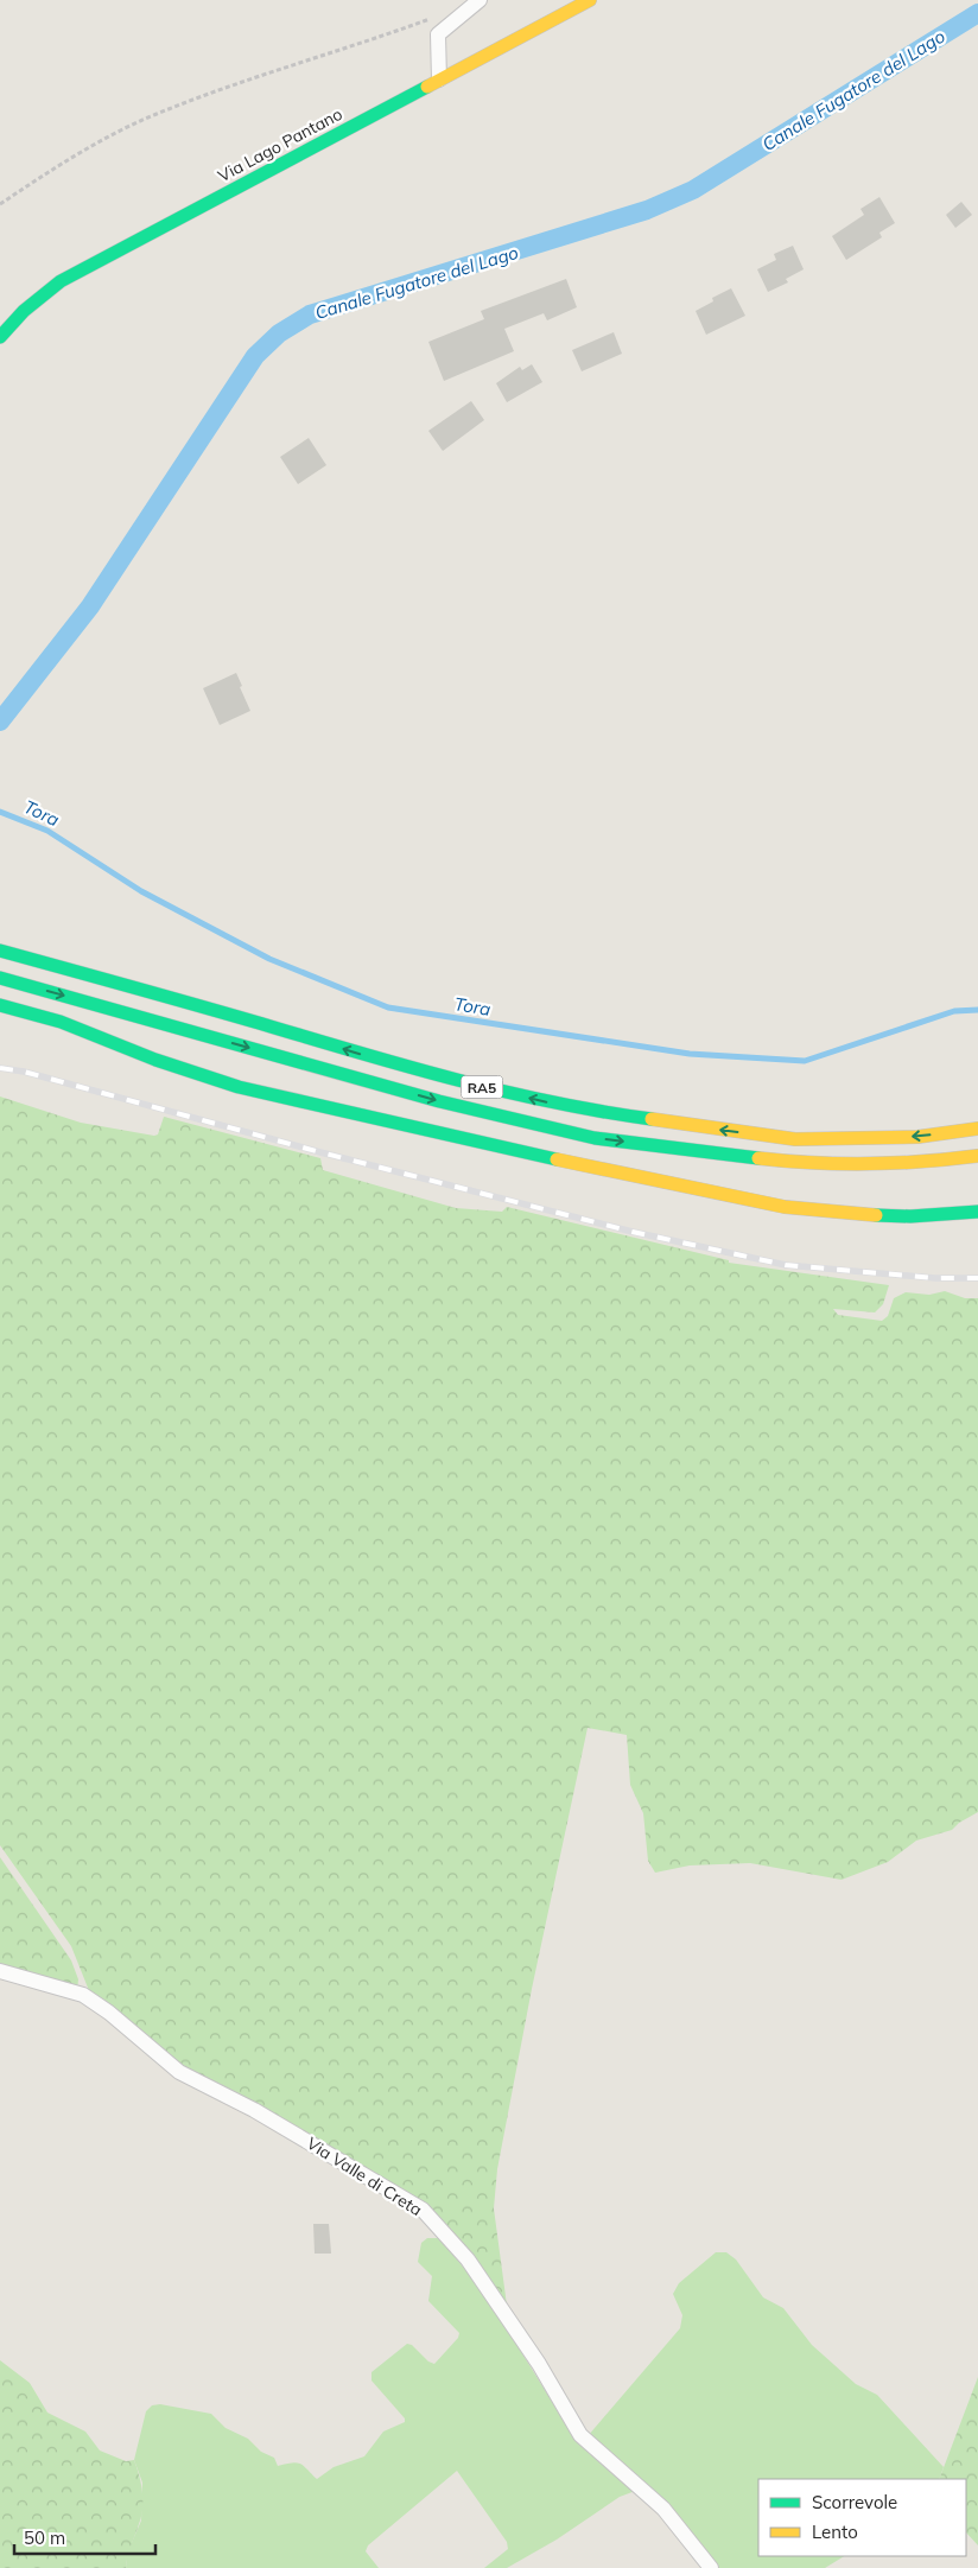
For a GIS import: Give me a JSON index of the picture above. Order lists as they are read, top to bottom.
{
  "streets": {
    "main road": ["Via Lago Pantano", "RA5"],
    "street": ["Via Valle di Creta"]
  },
  "water": ["Canale Fugatore del Lago", "Tora"],
  "legend": ["Scorrevole", "Lento"],
  "scale_bar": "50 m"
}
